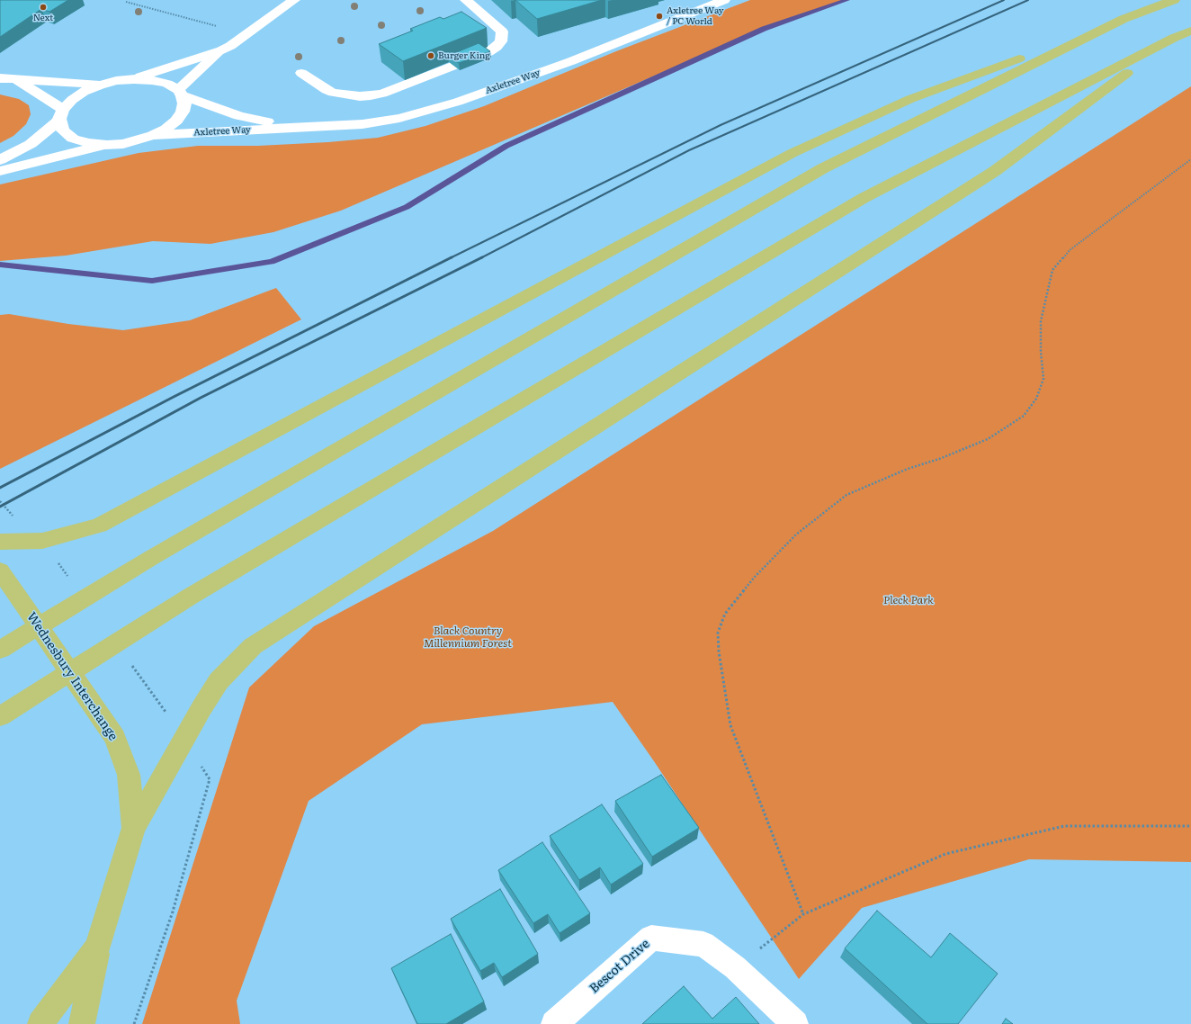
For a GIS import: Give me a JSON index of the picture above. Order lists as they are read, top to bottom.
{
  "streets": {
    "highway": ["Wednesbury Interchange"],
    "street": ["Axletree Way", "Bescot Drive"]
  },
  "parks": ["Pleck Park", "Black Country Millennium Forest"],
  "places": ["Next", "Axletree Way / PC World", "Burger King"]
}
